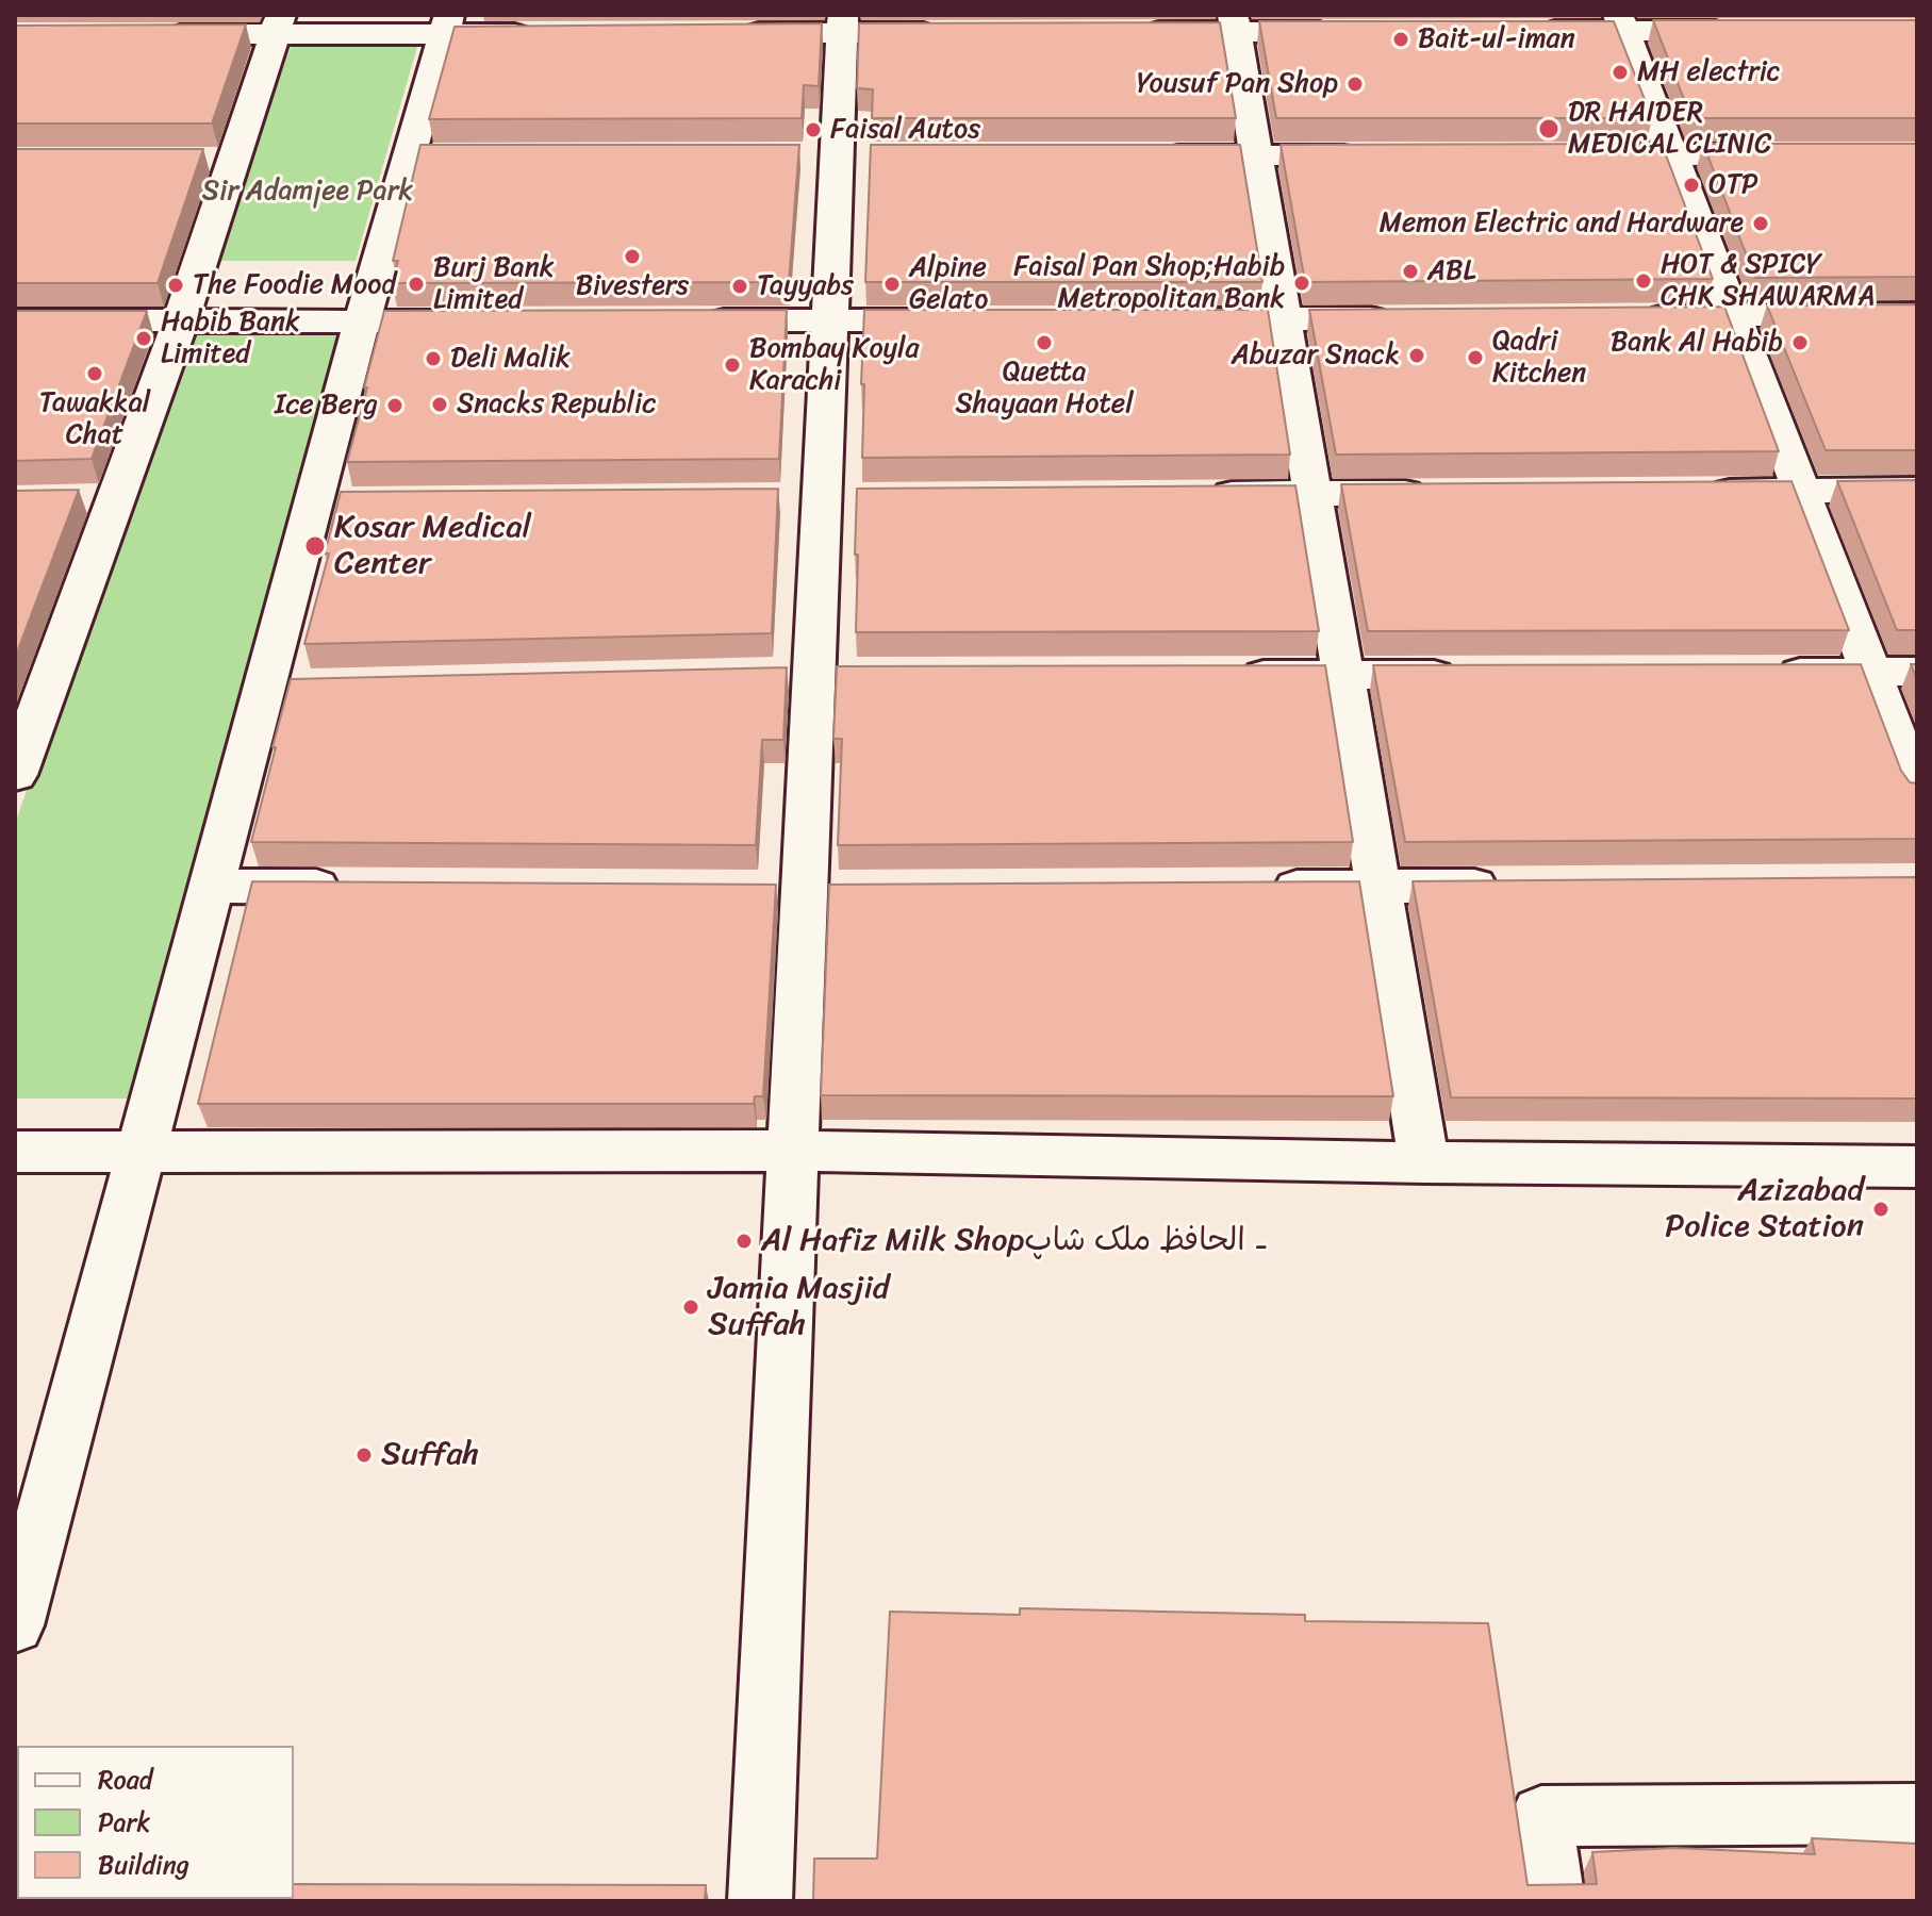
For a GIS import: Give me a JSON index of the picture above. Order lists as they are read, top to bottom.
{
  "parks": ["Sir Adamjee Park"],
  "places": [
    "Bait-ul-iman",
    "MH electric",
    "Yousuf Pan Shop",
    "DR HAIDER MEDICAL CLINIC",
    "Faisal Autos",
    "OTP",
    "Memon Electric and Hardware",
    "Bivesters",
    "ABL",
    "HOT & SPICY CHK SHAWARMA",
    "Faisal Pan Shop;Habib Metropolitan Bank",
    "Burj Bank Limited",
    "Alpine Gelato",
    "The Foodie Mood",
    "Tayyabs",
    "Habib Bank Limited",
    "Quetta Shayaan Hotel",
    "Bank Al Habib",
    "Abuzar Snack",
    "Qadri Kitchen",
    "Deli Malik",
    "Bombay Koyla Karachi",
    "Tawakkal Chat",
    "Snacks Republic",
    "Ice Berg",
    "Kosar Medical Center",
    "Azizabad Police Station",
    "Al Hafiz Milk Shop۔ الحافظ ملک شاپ",
    "Jamia Masjid Suffah",
    "Suffah"
  ],
  "legend": ["Road", "Park", "Building"]
}
